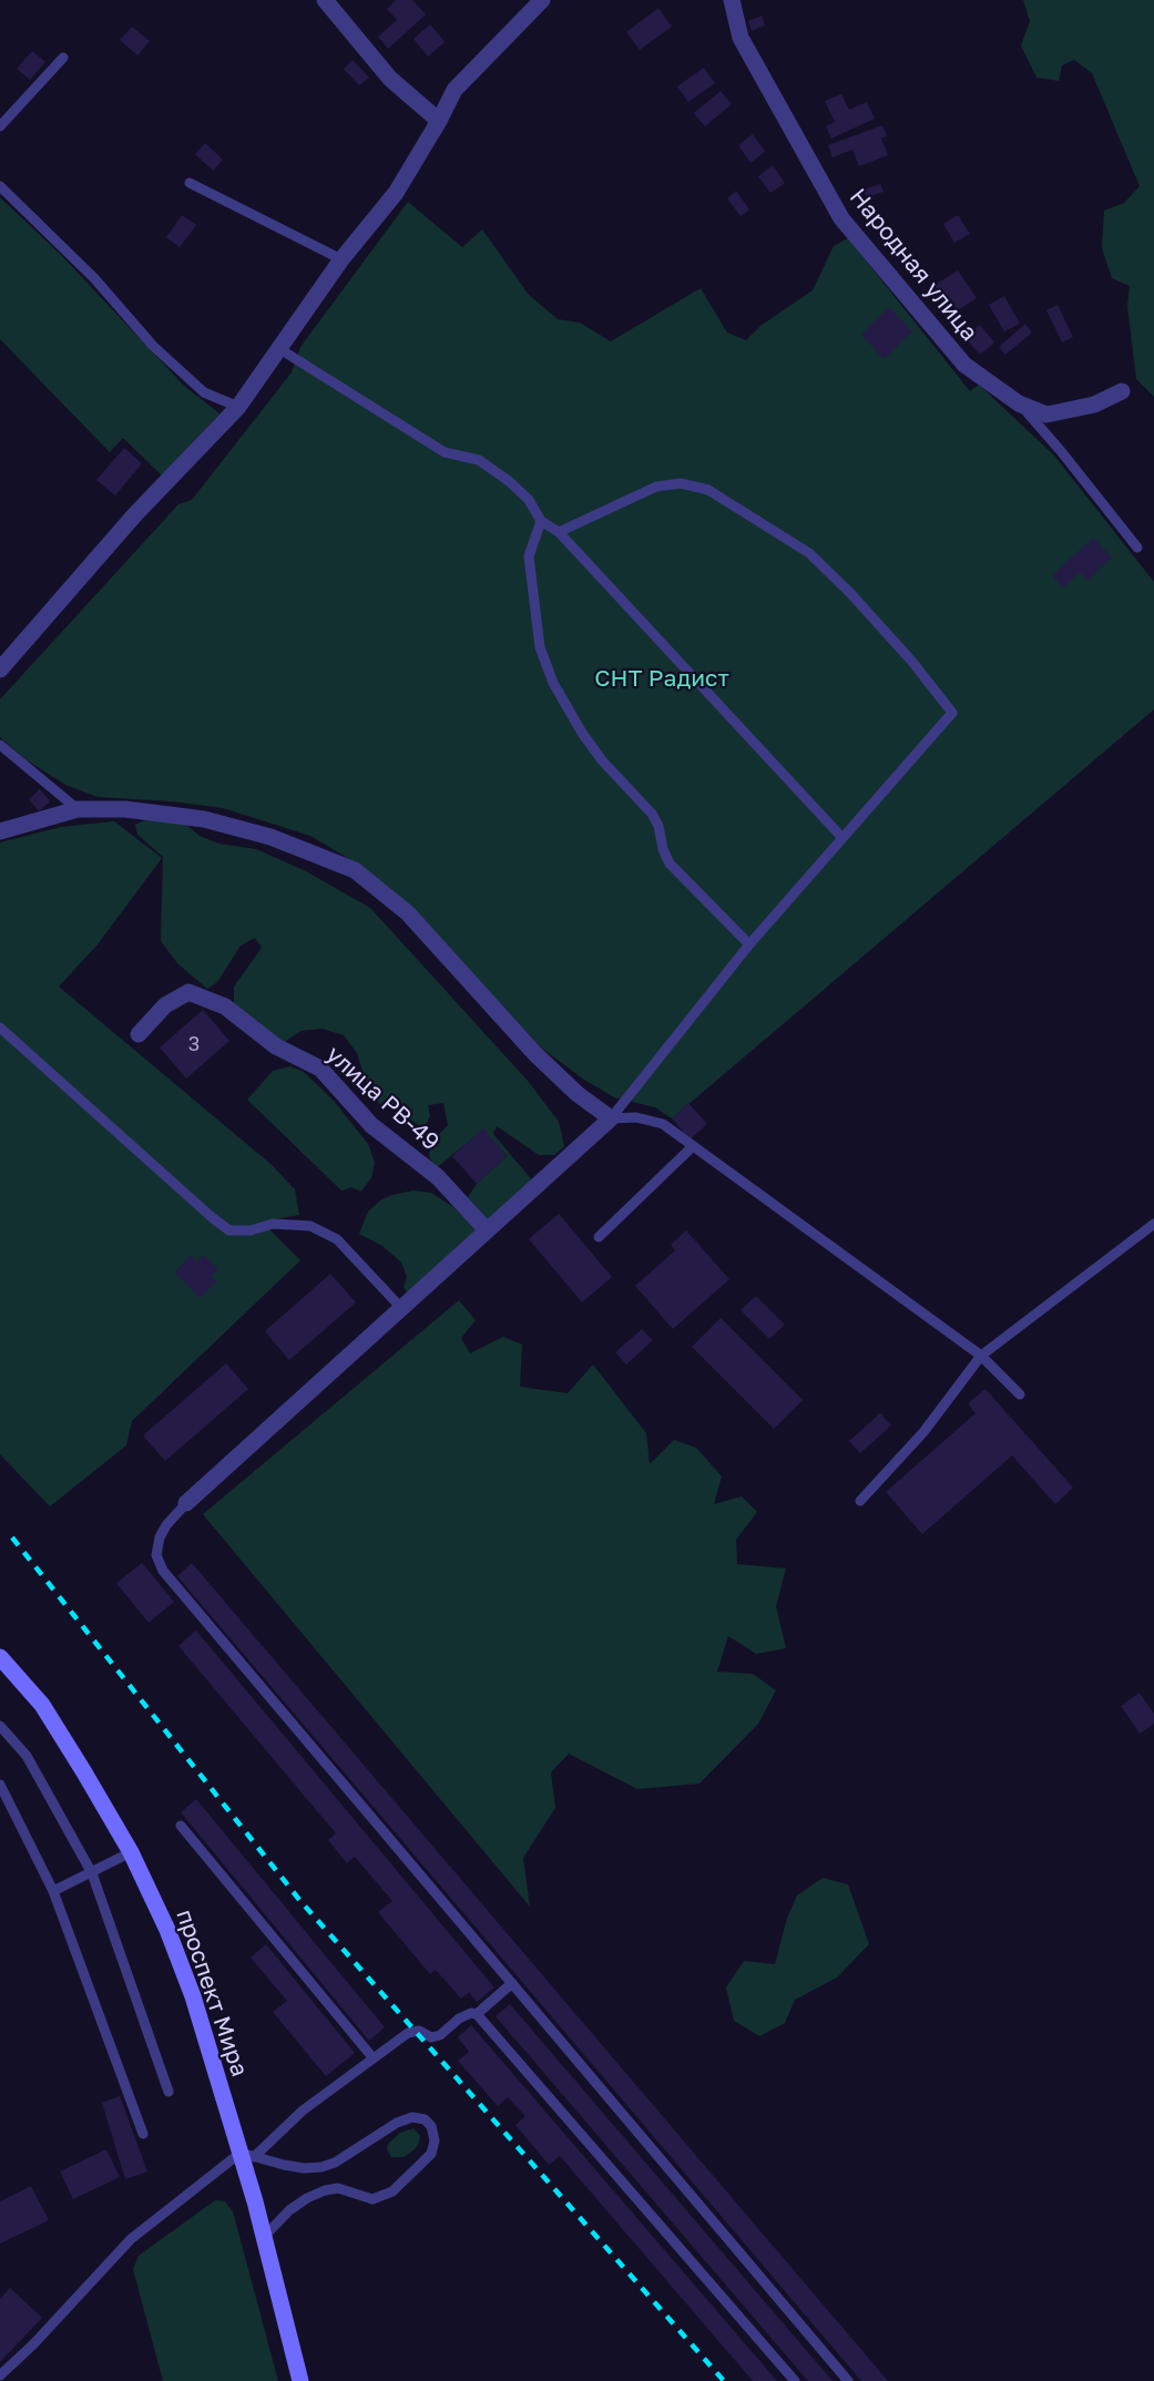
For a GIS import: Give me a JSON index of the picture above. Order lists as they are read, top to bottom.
{
  "streets": {
    "street": ["Народная улица", "улица РВ-49", "проспект Мира"]
  },
  "parks": ["СНТ Радист"],
  "house_numbers": ["3"]
}
